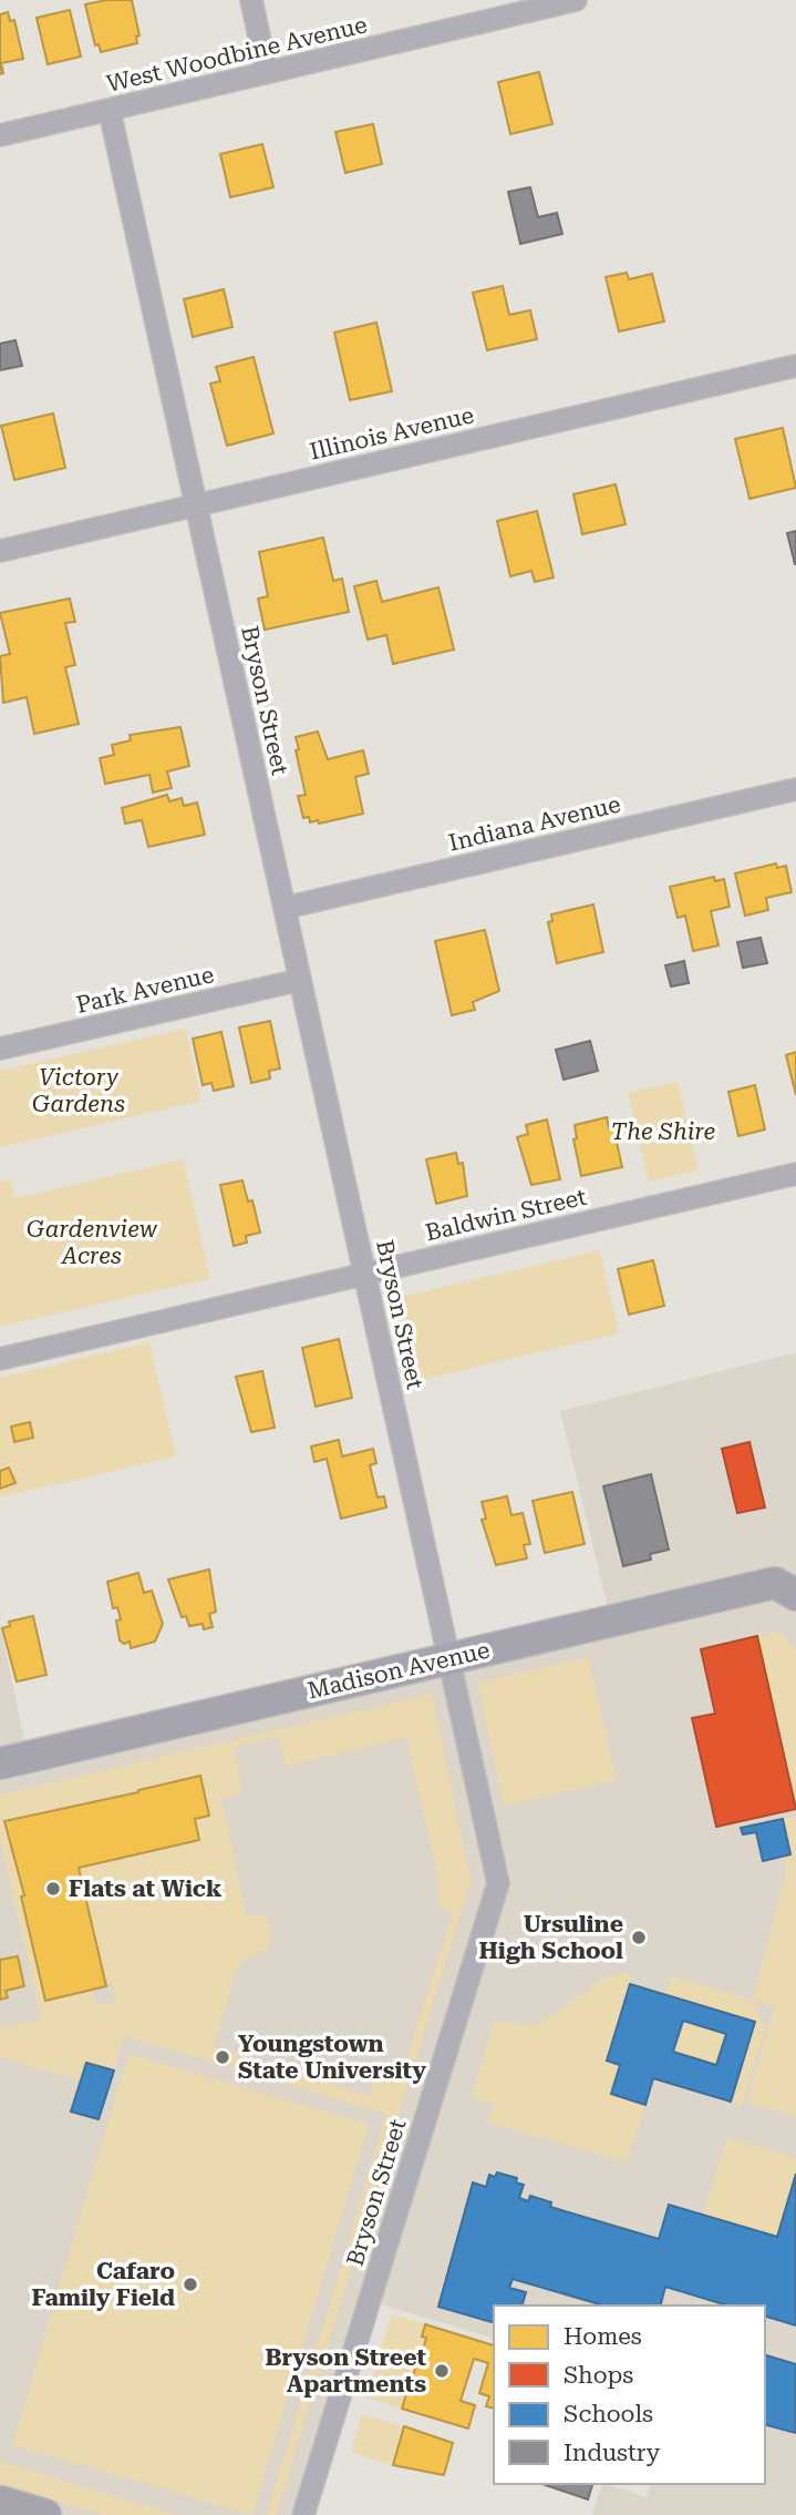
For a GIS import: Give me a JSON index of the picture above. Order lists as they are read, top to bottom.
{
  "streets": {
    "street": [
      "West Woodbine Avenue",
      "Illinois Avenue",
      "Bryson Street",
      "Indiana Avenue",
      "Park Avenue",
      "Baldwin Street",
      "Madison Avenue"
    ]
  },
  "crossings": [
    ["West Woodbine Avenue", "Bryson Street"],
    ["Illinois Avenue", "Bryson Street"],
    ["Bryson Street", "Indiana Avenue"],
    ["Bryson Street", "Park Avenue"],
    ["Bryson Street", "Baldwin Street"],
    ["Bryson Street", "Madison Avenue"]
  ],
  "parks": ["Victory Gardens", "The Shire", "Gardenview Acres"],
  "places": [
    "Flats at Wick",
    "Ursuline High School",
    "Youngstown State University",
    "Cafaro Family Field",
    "Bryson Street Apartments"
  ],
  "legend": [
    "Homes",
    "Shops",
    "Schools",
    "Industry"
  ]
}
